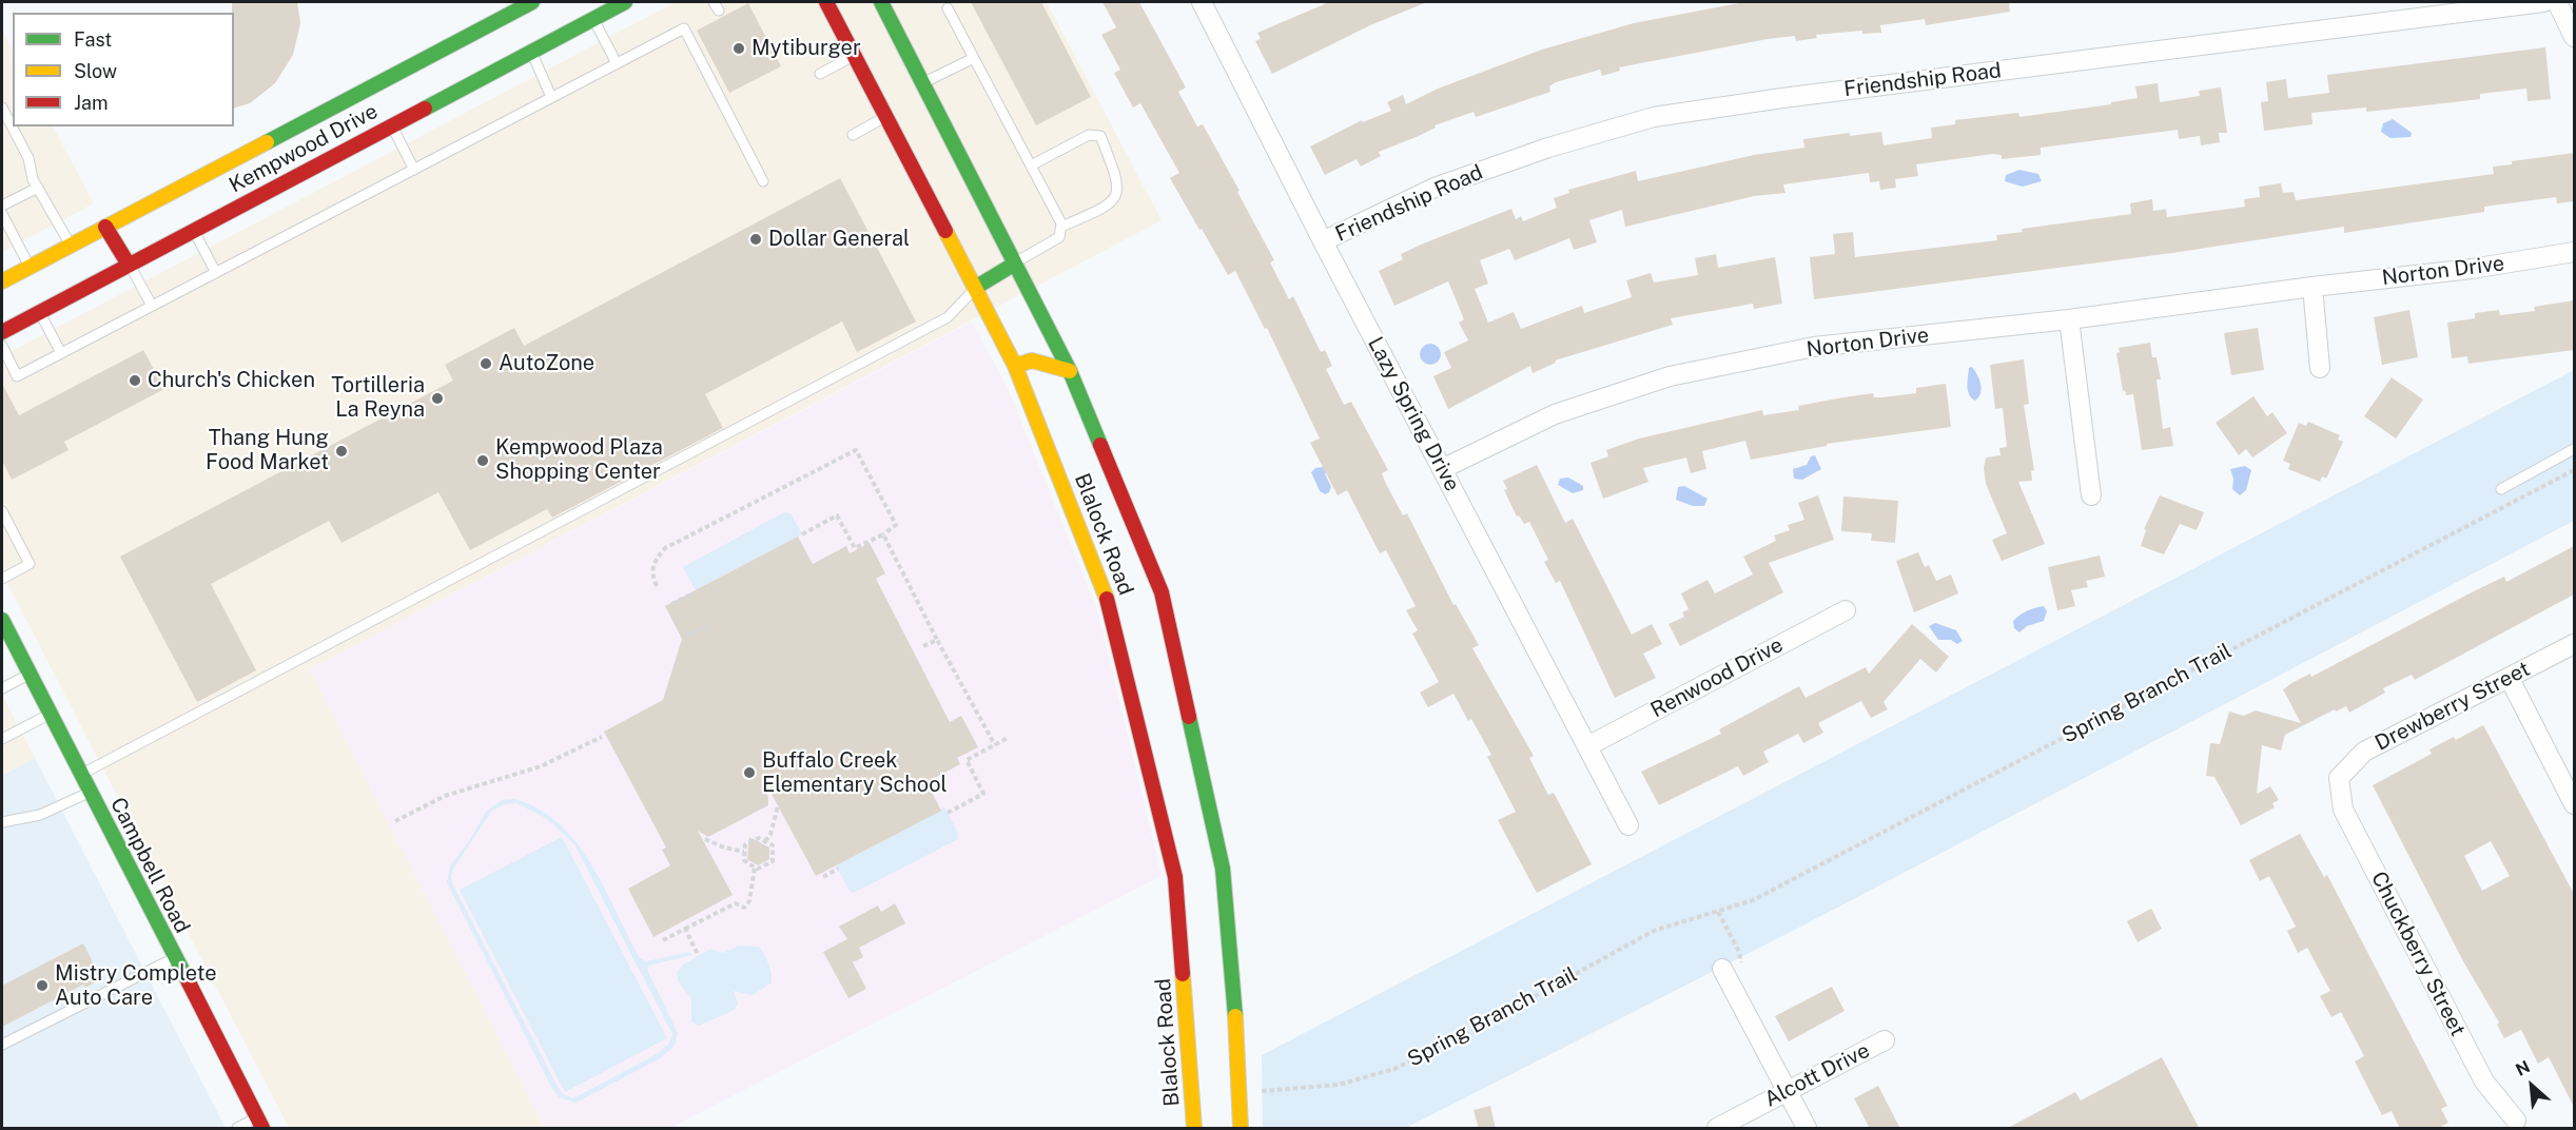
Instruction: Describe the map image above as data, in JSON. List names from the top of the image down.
{
  "streets": {
    "main road": ["Kempwood Drive", "Blalock Road", "Campbell Road"],
    "street": [
      "Friendship Road",
      "Norton Drive",
      "Lazy Spring Drive",
      "Renwood Drive",
      "Drewberry Street",
      "Chuckberry Street",
      "Alcott Drive"
    ],
    "path": ["Spring Branch Trail"]
  },
  "crossings": [
    ["Friendship Road", "Lazy Spring Drive"],
    ["Norton Drive", "Lazy Spring Drive"],
    ["Lazy Spring Drive", "Renwood Drive"],
    ["Drewberry Street", "Chuckberry Street"]
  ],
  "places": [
    "Mytiburger",
    "Dollar General",
    "AutoZone",
    "Church's Chicken",
    "Tortilleria La Reyna",
    "Thang Hung Food Market",
    "Kempwood Plaza Shopping Center",
    "Buffalo Creek Elementary School",
    "Mistry Complete Auto Care"
  ],
  "legend": ["Fast", "Slow", "Jam"],
  "north": "top left"
}
